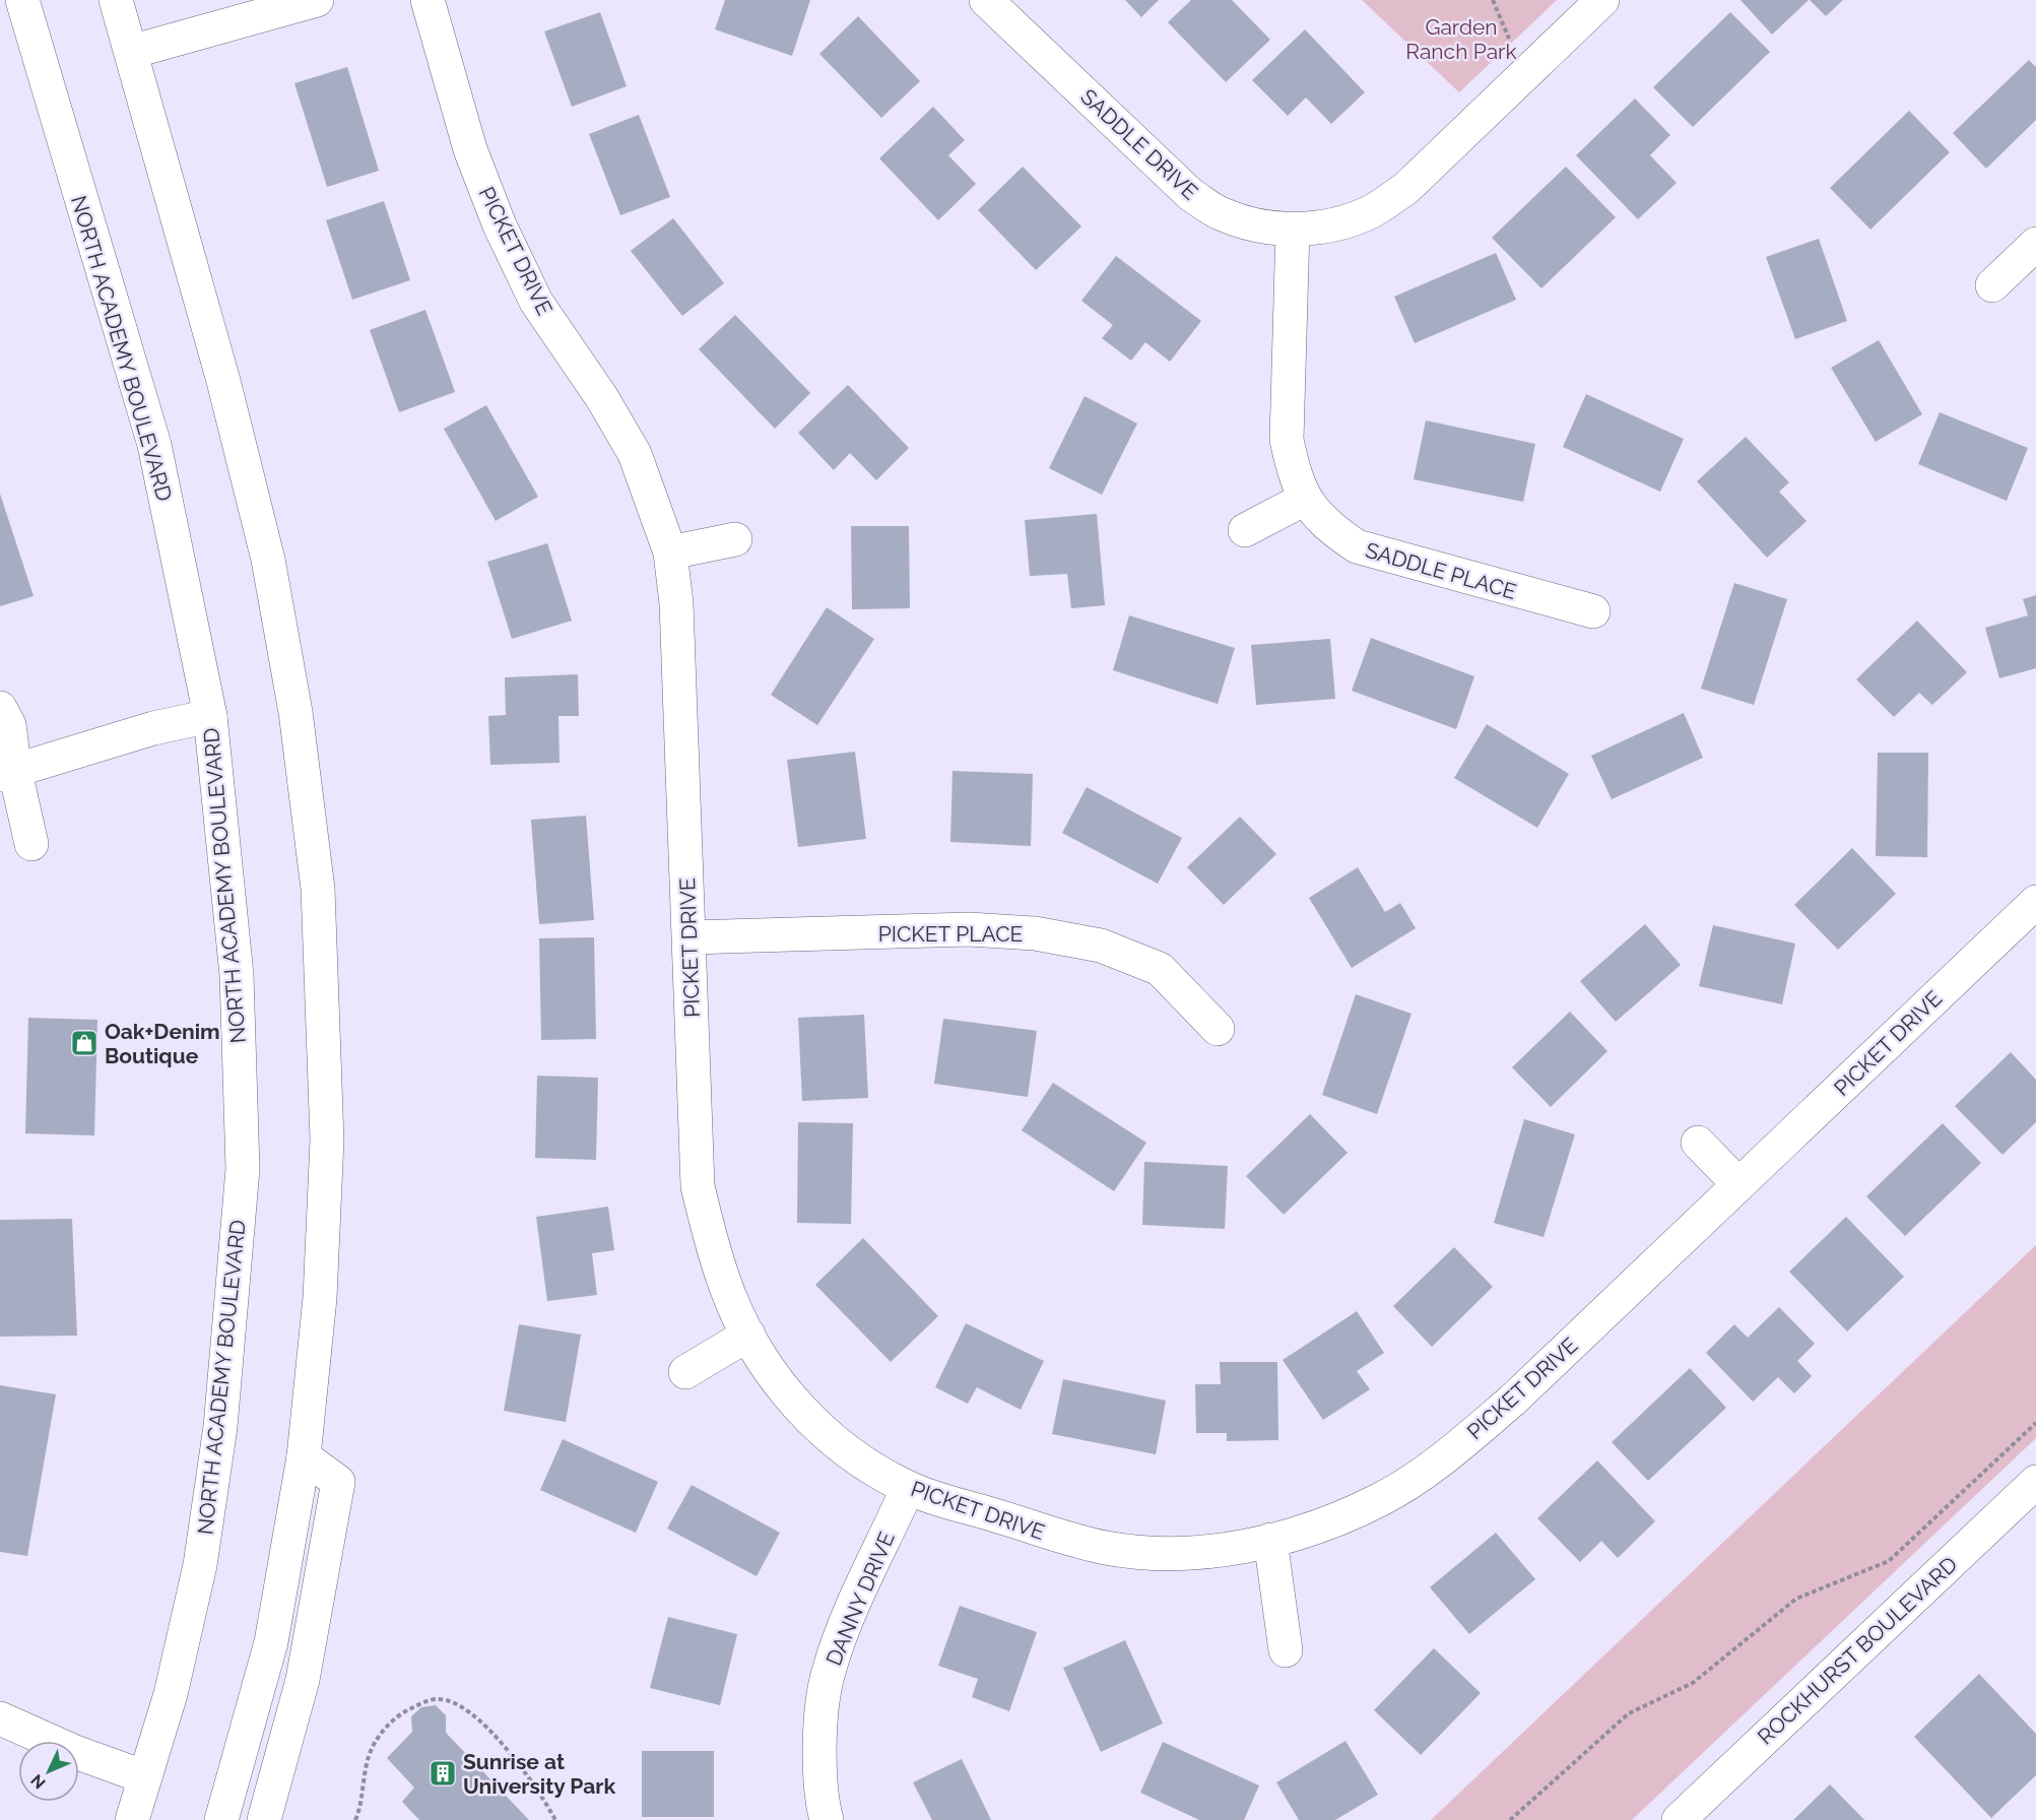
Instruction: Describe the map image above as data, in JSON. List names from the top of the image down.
{
  "streets": {
    "main road": [
      "SADDLE DRIVE",
      "PICKET DRIVE",
      "NORTH ACADEMY BOULEVARD",
      "SADDLE PLACE",
      "PICKET PLACE",
      "DANNY DRIVE",
      "ROCKHURST BOULEVARD"
    ]
  },
  "crossings": [
    ["SADDLE DRIVE", "SADDLE PLACE"],
    ["PICKET DRIVE", "PICKET PLACE"],
    ["PICKET DRIVE", "DANNY DRIVE"]
  ],
  "parks": ["Garden Ranch Park"],
  "places": {
    "shop": ["Oak+Denim Boutique"],
    "building": ["Sunrise at University Park"]
  },
  "north": "bottom left"
}
